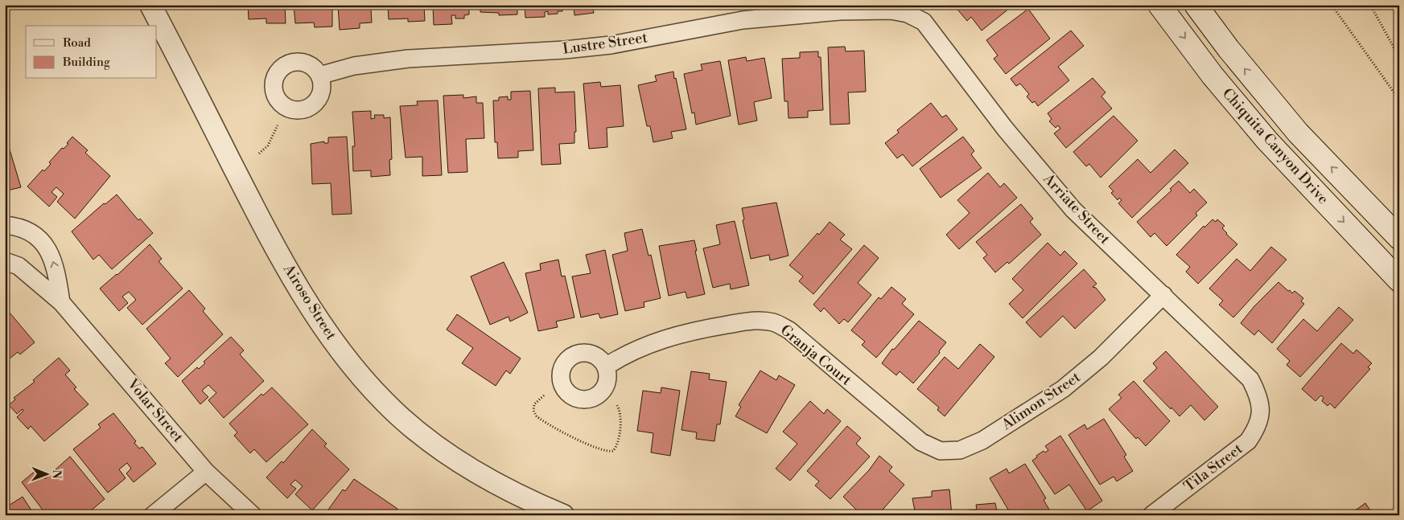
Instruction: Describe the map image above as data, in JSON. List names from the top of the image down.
{
  "streets": {
    "main road": ["Chiquita Canyon Drive"],
    "street": [
      "Lustre Street",
      "Arriate Street",
      "Airoso Street",
      "Granja Court",
      "Alimon Street",
      "Volar Street",
      "Tila Street"
    ]
  },
  "crossings": [
    ["Lustre Street", "Arriate Street"],
    ["Arriate Street", "Alimon Street"],
    ["Arriate Street", "Tila Street"],
    ["Granja Court", "Alimon Street"]
  ],
  "legend": ["Road", "Building"],
  "north": "right"
}
